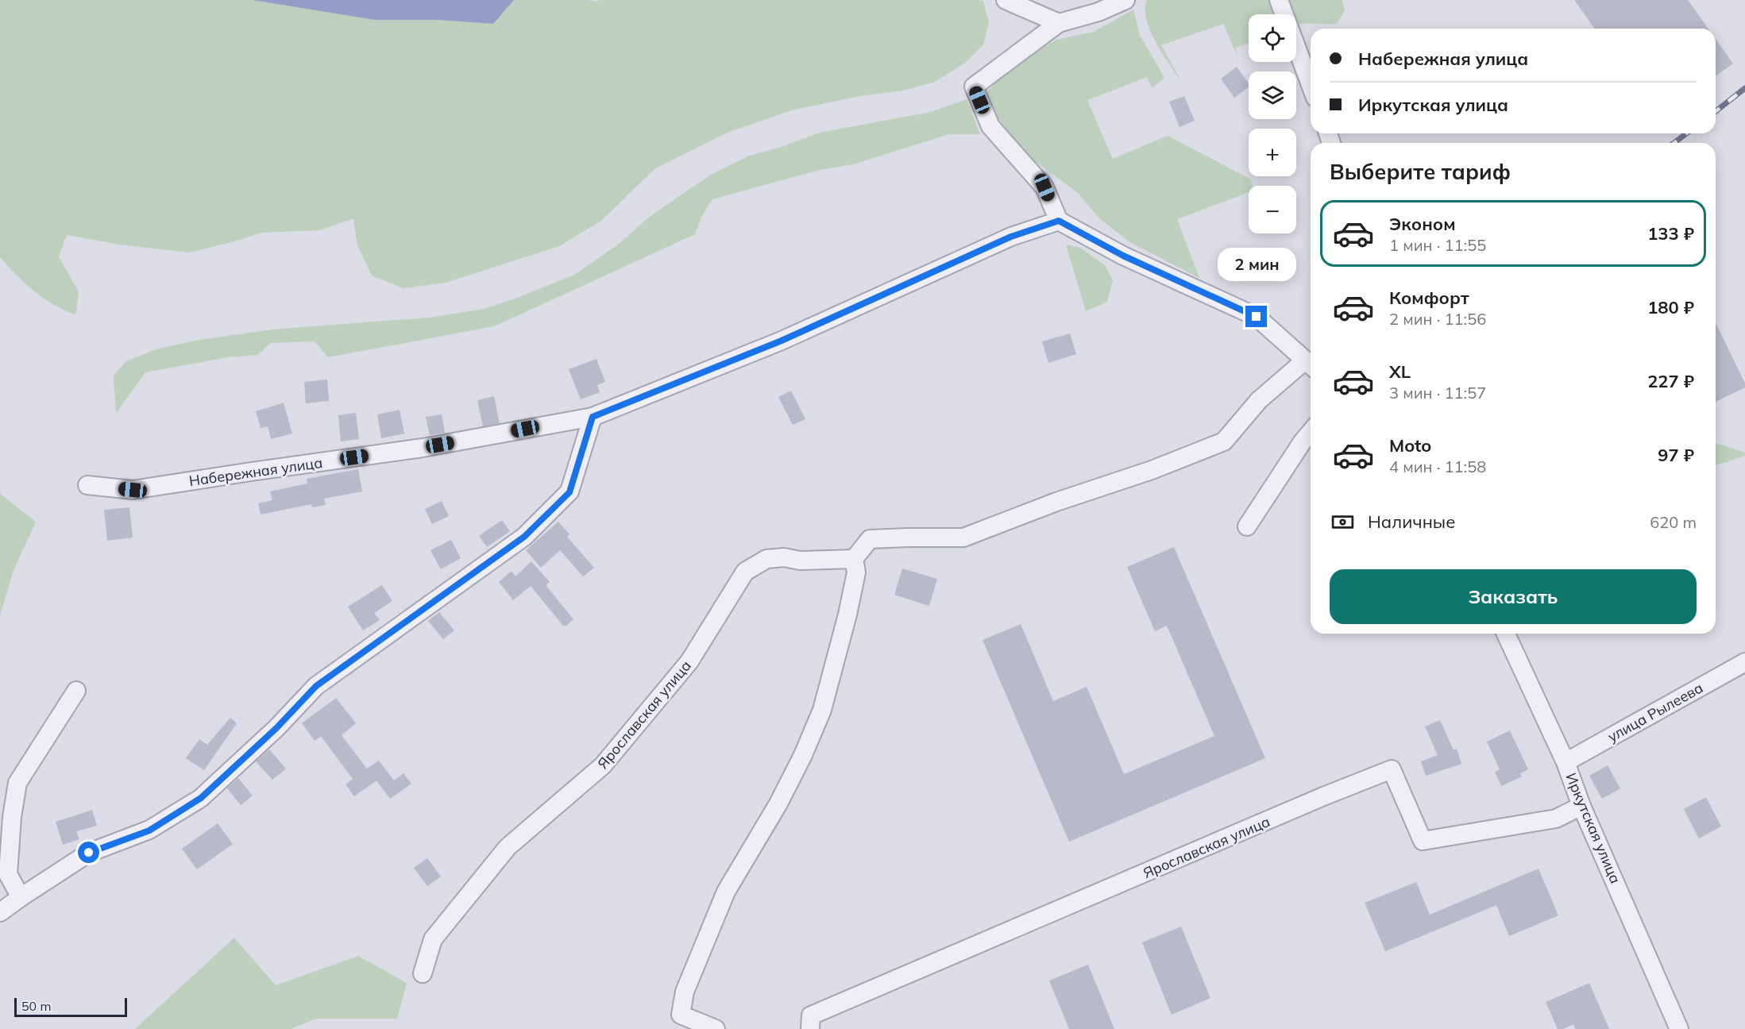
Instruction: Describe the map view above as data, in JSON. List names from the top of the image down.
{
  "streets": {
    "street": [
      "Набережная улица",
      "улица Рылеева",
      "Ярославская улица",
      "Иркутская улица"
    ]
  },
  "crossings": [
    ["улица Рылеева", "Иркутская улица"],
    ["Ярославская улица", "Иркутская улица"]
  ],
  "scale_bar": "50 m",
  "page": {
    "map_buttons": ["+", "−"],
    "banner": ["Набережная улица", "Иркутская улица"],
    "heading": "Выберите тариф",
    "list": [
      {
        "name": "Эконом",
        "note": "1 мин · 11:55",
        "value": "133 ₽"
      },
      {
        "name": "Комфорт",
        "note": "2 мин · 11:56",
        "value": "180 ₽"
      },
      {
        "name": "XL",
        "note": "3 мин · 11:57",
        "value": "227 ₽"
      },
      {
        "name": "Moto",
        "note": "4 мин · 11:58",
        "value": "97 ₽"
      }
    ],
    "bubble": "2 мин",
    "pay": ["Наличные", "620 m"],
    "buttons": "Заказать",
    "scale": "50 m"
  }
}
